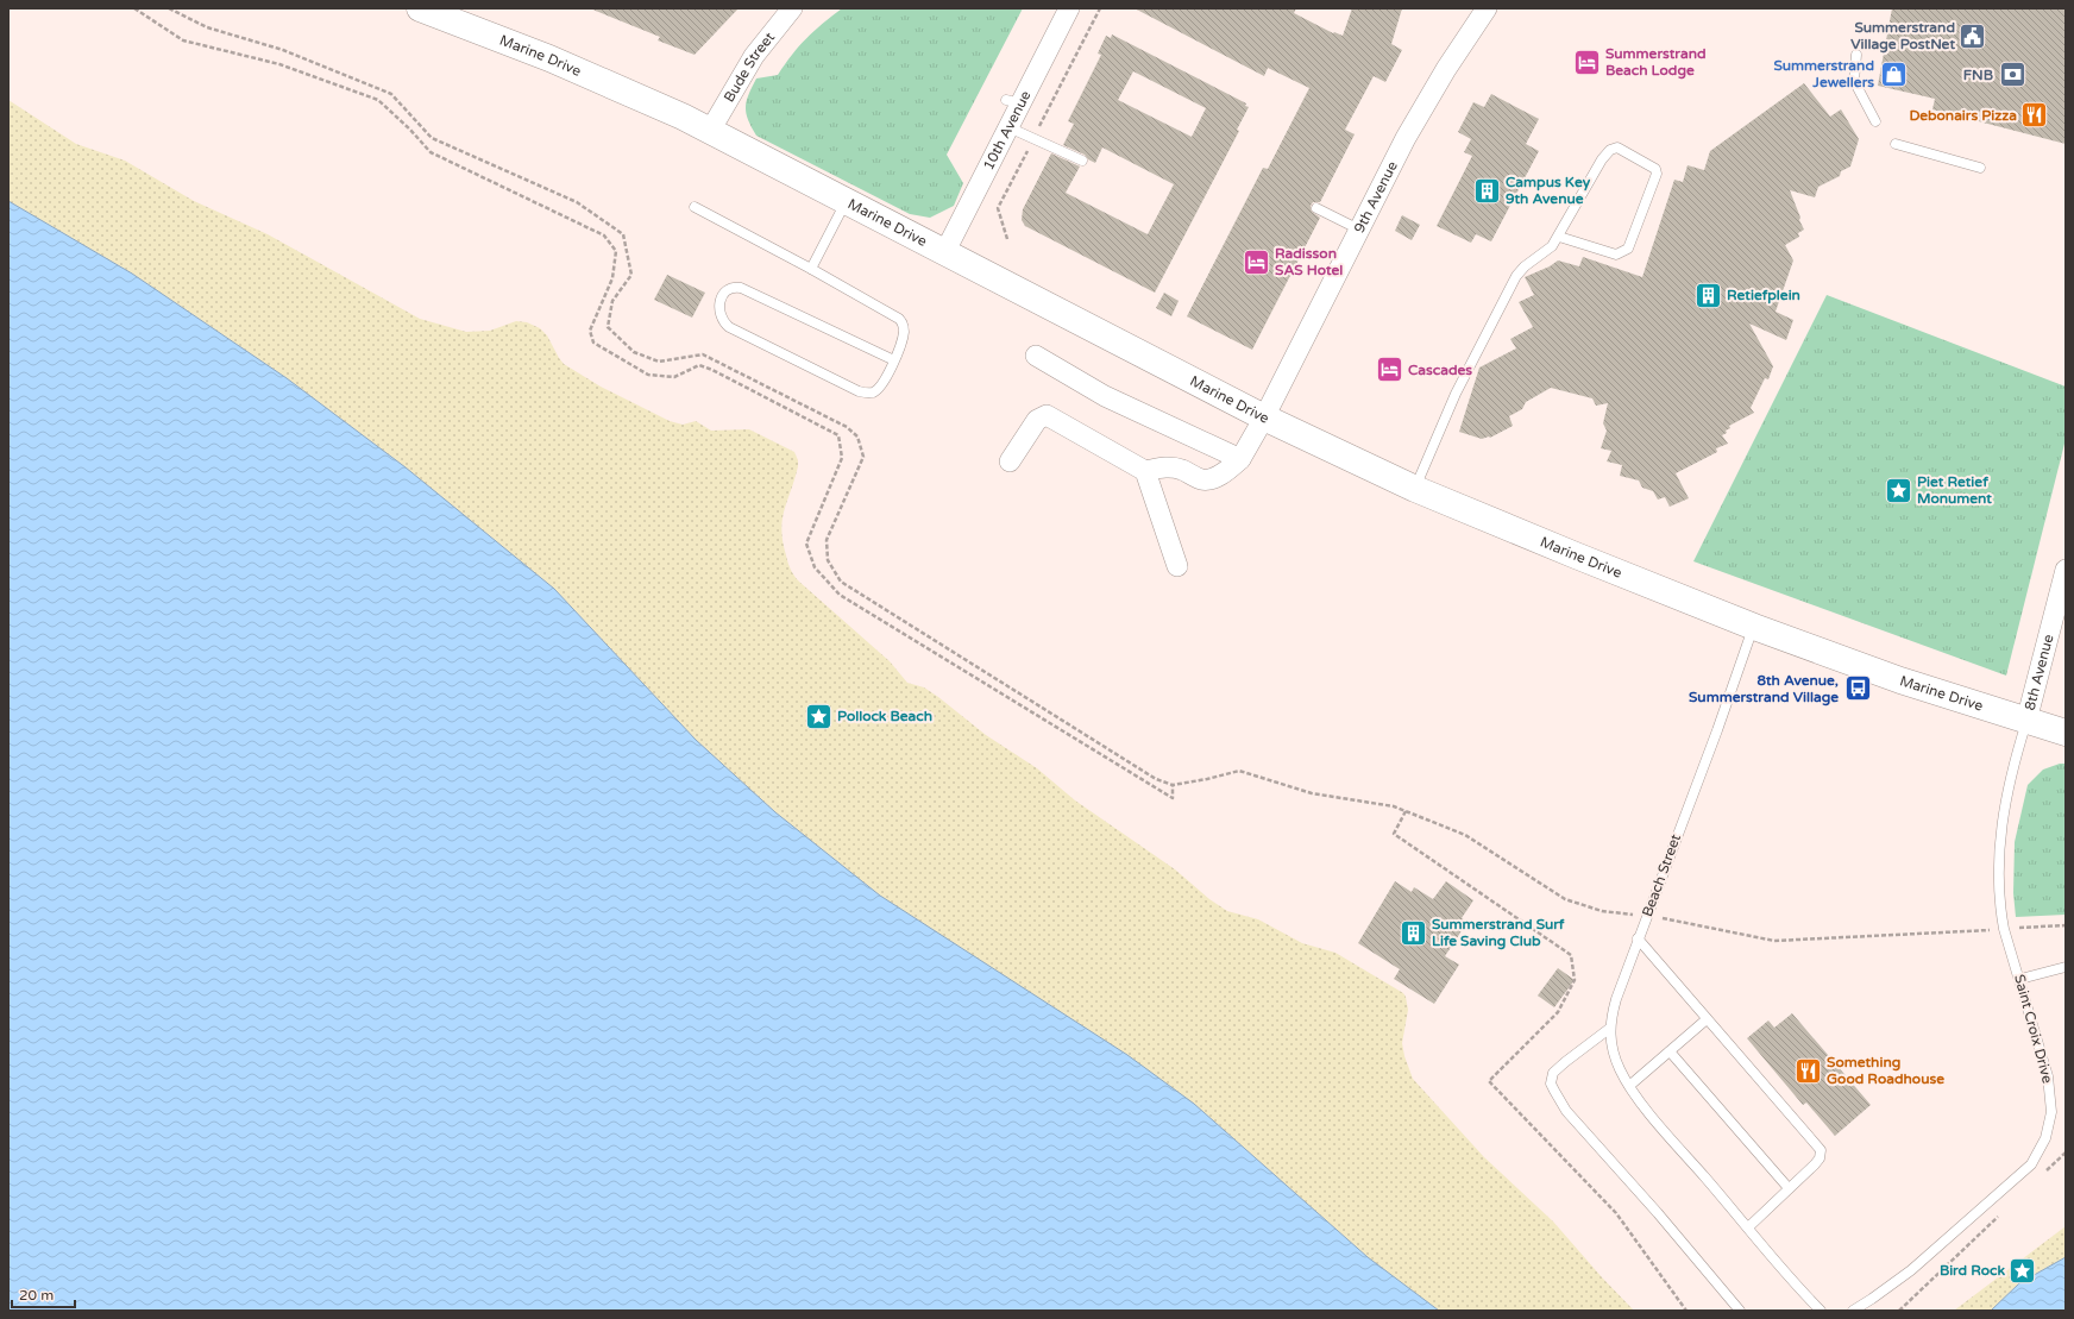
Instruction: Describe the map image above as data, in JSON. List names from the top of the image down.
{
  "streets": {
    "main road": ["Marine Drive"],
    "street": [
      "Bude Street",
      "10th Avenue",
      "9th Avenue",
      "8th Avenue"
    ],
    "lane": ["Beach Street", "Saint Croix Drive"]
  },
  "crossings": [
    ["Marine Drive", "Bude Street"],
    ["Marine Drive", "10th Avenue"],
    ["Marine Drive", "9th Avenue"],
    ["Marine Drive", "8th Avenue"],
    ["Marine Drive", "Beach Street"],
    ["Marine Drive", "Saint Croix Drive"],
    ["8th Avenue", "Saint Croix Drive"]
  ],
  "places": {
    "public building": ["Summerstrand Village PostNet"],
    "hotel": ["Summerstrand Beach Lodge", "Radisson SAS Hotel", "Cascades"],
    "shop": ["Summerstrand Jewellers"],
    "bank": ["FNB"],
    "restaurant": ["Debonairs Pizza", "Something Good Roadhouse"],
    "building": ["Campus Key 9th Avenue", "Retiefplein", "Summerstrand Surf Life Saving Club"],
    "place": ["Piet Retief Monument", "Pollock Beach", "Bird Rock"],
    "bus stop": ["8th Avenue, Summerstrand Village"]
  },
  "scale_bar": "20 m"
}
